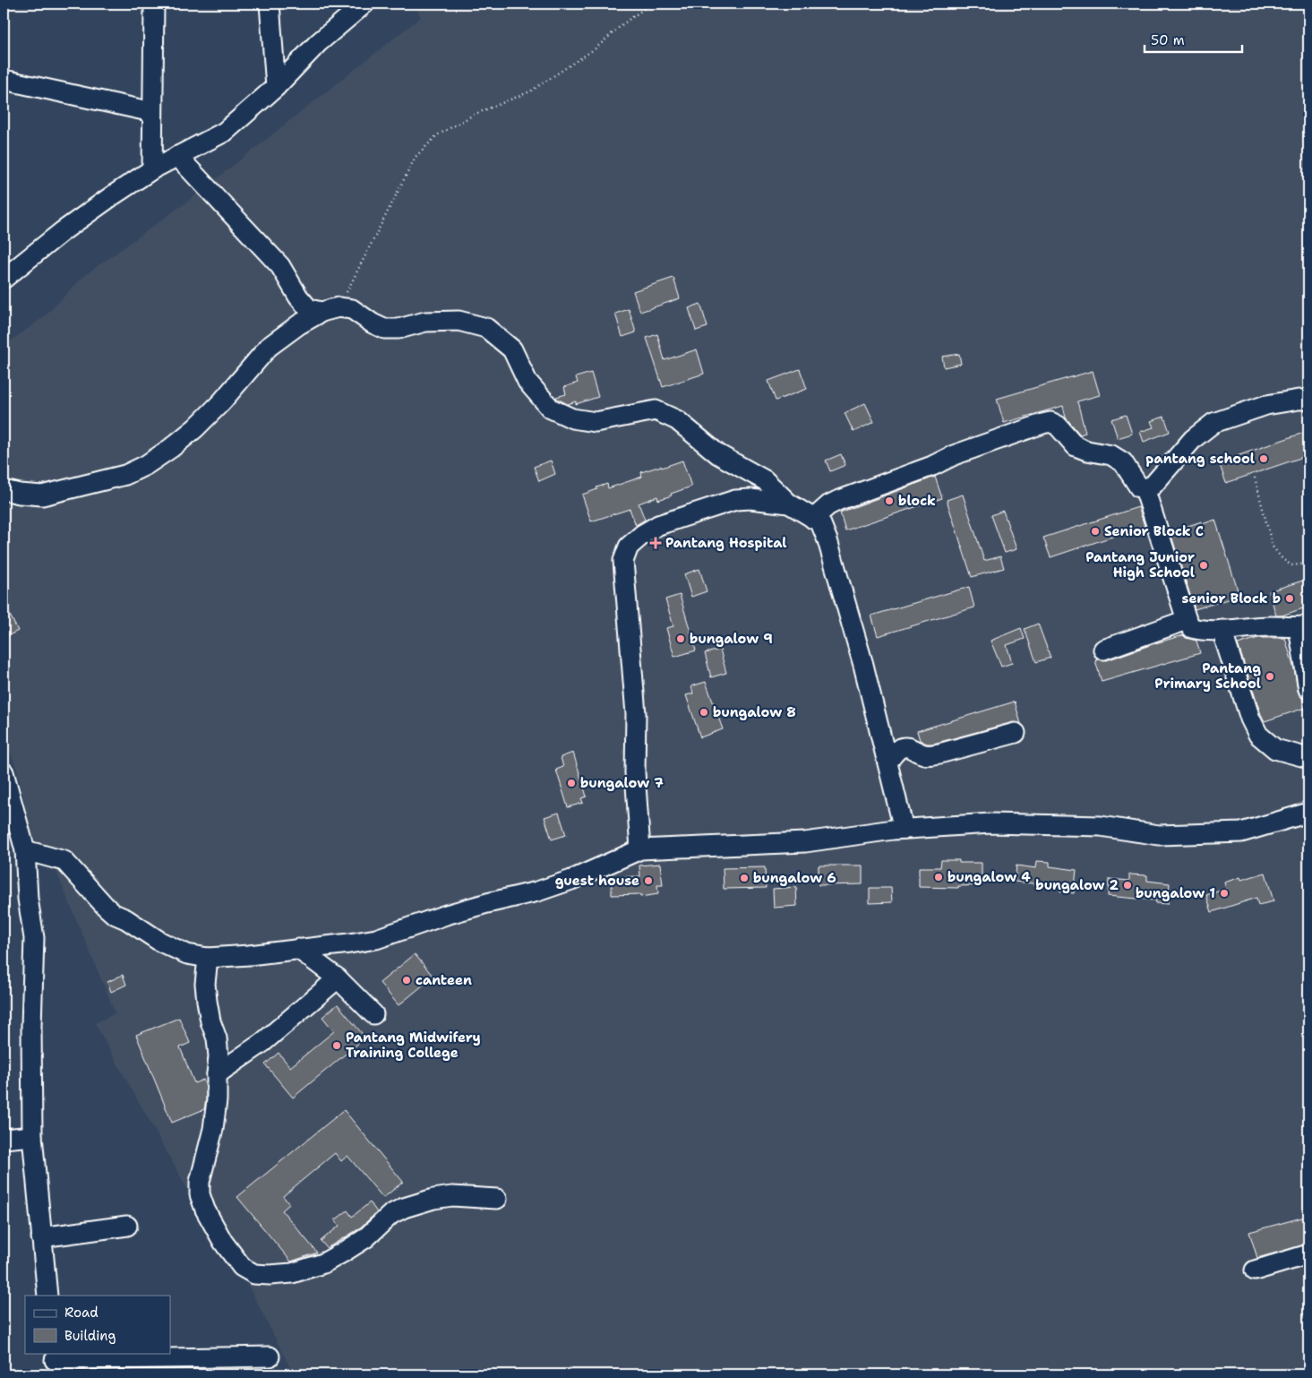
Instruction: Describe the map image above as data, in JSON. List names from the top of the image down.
{
  "places": {
    "other": [
      "pantang school",
      "block",
      "Senior Block C",
      "Pantang Junior High School",
      "senior Block b",
      "bungalow 9",
      "Pantang Primary School",
      "bungalow 8",
      "bungalow 7",
      "bungalow 4",
      "bungalow 6",
      "guest house",
      "bungalow 2",
      "bungalow 1",
      "canteen",
      "Pantang Midwifery Training College"
    ],
    "health": ["Pantang Hospital"]
  },
  "legend": ["Road", "Building"],
  "scale_bar": "50 m"
}
